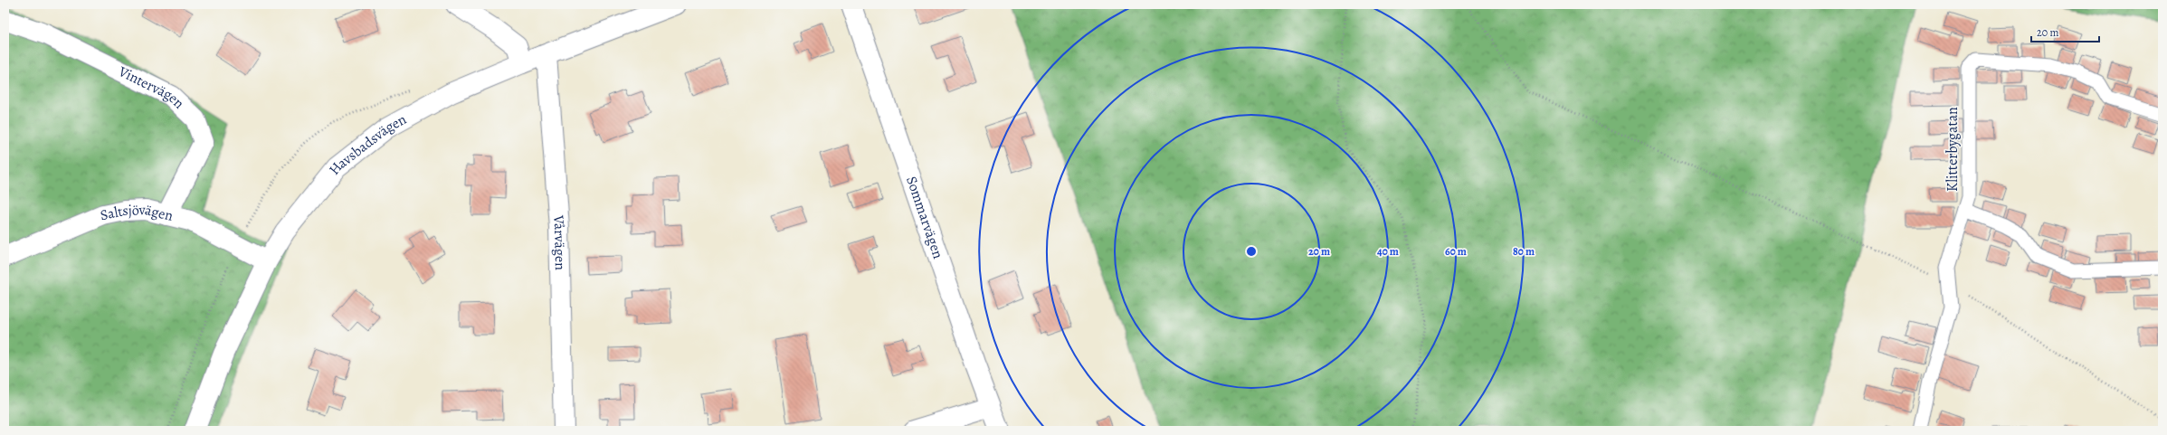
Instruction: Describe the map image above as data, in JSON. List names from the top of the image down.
{
  "streets": {
    "street": [
      "Vintervägen",
      "Havsbadsvägen",
      "Sommarvägen",
      "Saltsjövägen",
      "Vårvägen"
    ],
    "lane": ["Klitterbygatan"]
  },
  "crossings": [
    ["Vintervägen", "Saltsjövägen"],
    ["Havsbadsvägen", "Saltsjövägen"],
    ["Havsbadsvägen", "Vårvägen"]
  ],
  "scale_bar": "20 m",
  "rings": [
    "20 m",
    "40 m",
    "60 m",
    "80 m"
  ]
}
